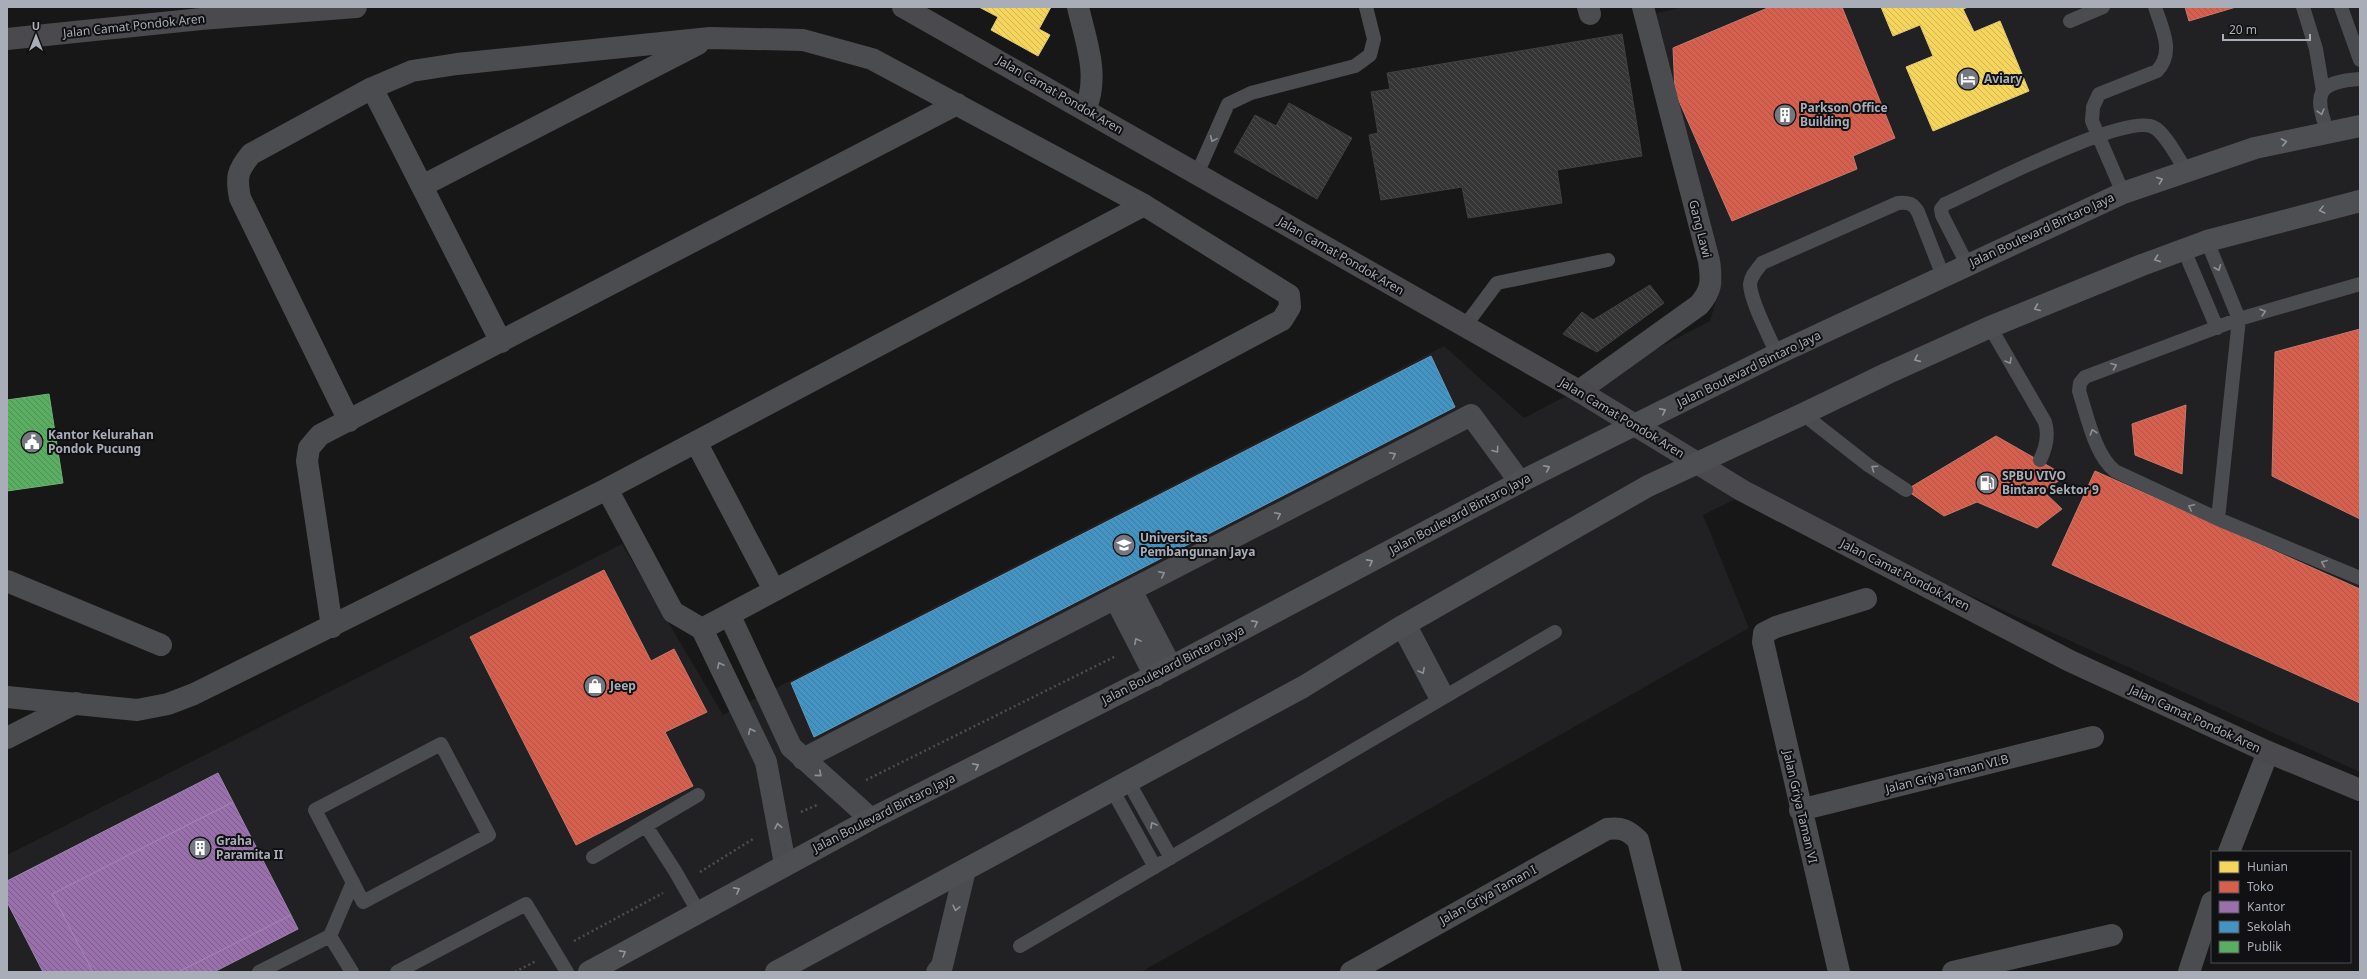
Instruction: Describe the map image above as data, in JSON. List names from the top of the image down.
{
  "streets": {
    "main road": ["Jalan Camat Pondok Aren", "Jalan Boulevard Bintaro Jaya"],
    "street": [
      "Gang Lawi",
      "Jalan Griya Taman VI.B",
      "Jalan Griya Taman VI",
      "Jalan Griya Taman I"
    ]
  },
  "crossings": [
    ["Jalan Camat Pondok Aren", "Gang Lawi"],
    ["Jalan Griya Taman VI.B", "Jalan Griya Taman VI"]
  ],
  "places": {
    "hotel": ["Aviary"],
    "building": ["Parkson Office Building", "Graha Paramita II"],
    "public building": ["Kantor Kelurahan Pondok Pucung"],
    "fuel station": ["SPBU VIVO Bintaro Sektor 9"],
    "school or university": ["Universitas Pembangunan Jaya"],
    "shop": ["Jeep"]
  },
  "legend": [
    "Hunian",
    "Toko",
    "Kantor",
    "Sekolah",
    "Publik"
  ],
  "scale_bar": "20 m",
  "north": "top"
}
